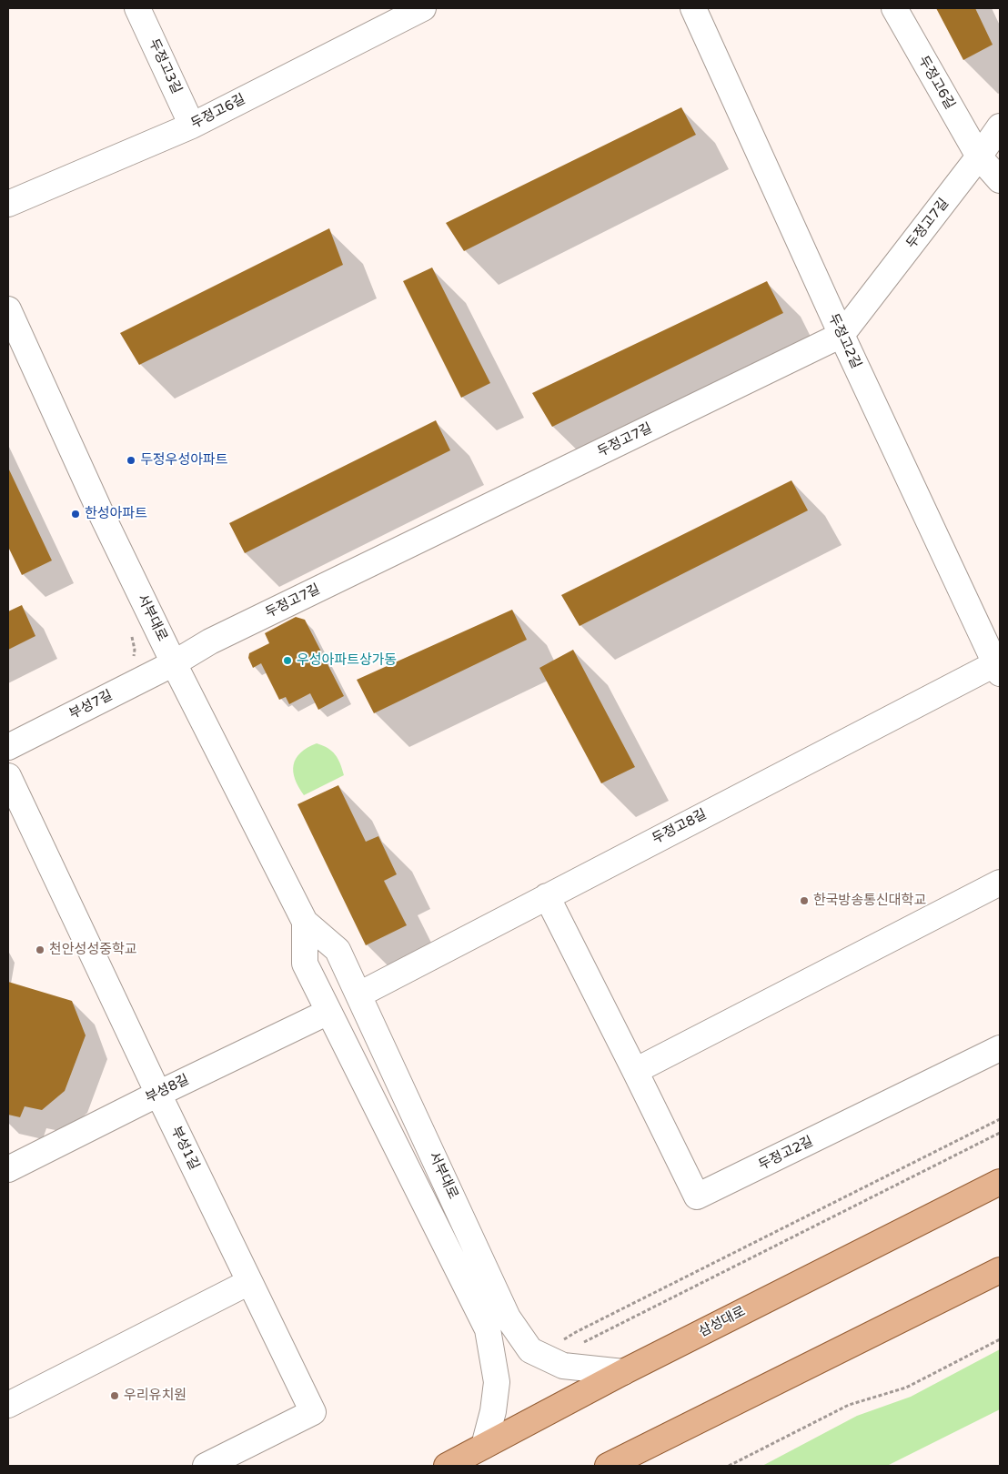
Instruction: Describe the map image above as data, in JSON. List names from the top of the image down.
{
  "streets": {
    "main road": ["삼성대로"],
    "street": [
      "두정고3길",
      "두정고6길",
      "두정고7길",
      "두정고2길",
      "서부대로",
      "부성7길",
      "두정고8길",
      "부성8길",
      "부성1길"
    ]
  },
  "crossings": [
    ["두정고3길", "두정고6길"],
    ["두정고6길", "두정고7길"],
    ["두정고7길", "두정고2길"],
    ["두정고7길", "서부대로"],
    ["두정고7길", "부성7길"],
    ["두정고2길", "두정고8길"],
    ["서부대로", "부성7길"],
    ["서부대로", "두정고8길"],
    ["서부대로", "부성8길"],
    ["서부대로", "삼성대로"],
    ["부성8길", "부성1길"]
  ],
  "places": [
    "두정우성아파트",
    "한성아파트",
    "우성아파트상가동",
    "한국방송통신대학교",
    "천안성성중학교",
    "우리유치원"
  ]
}
